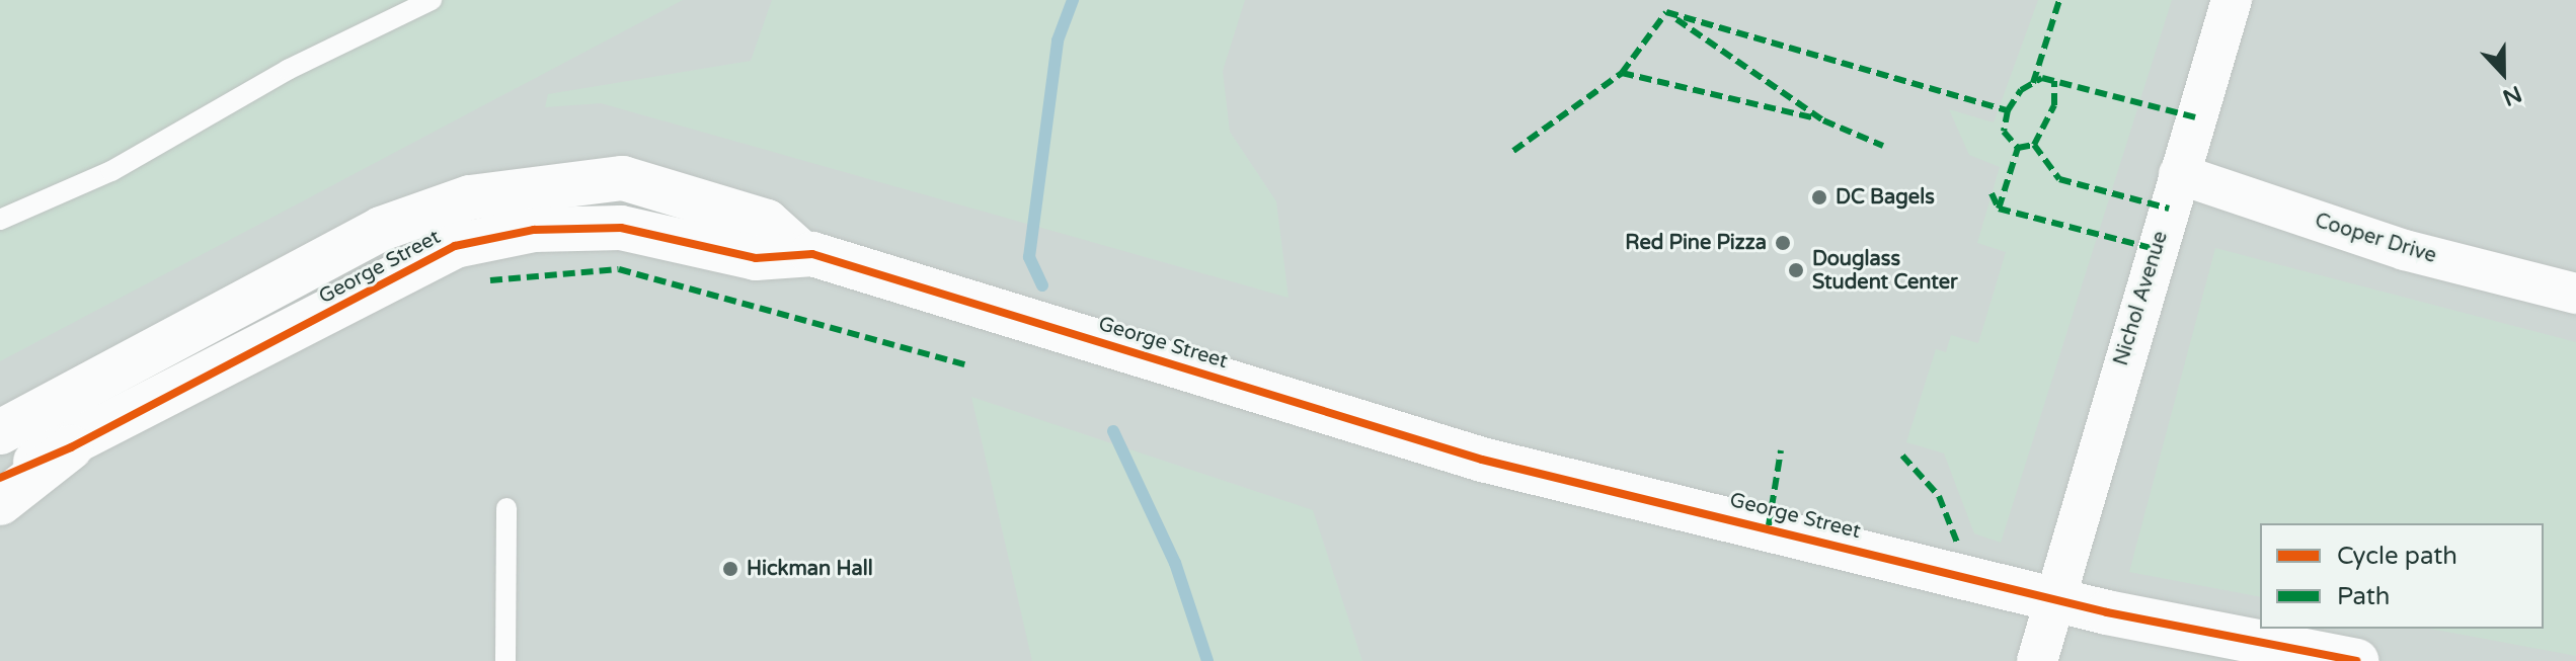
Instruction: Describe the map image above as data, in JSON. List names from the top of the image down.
{
  "streets": {
    "street": ["Cooper Drive", "George Street", "Nichol Avenue"]
  },
  "crossings": [
    ["Cooper Drive", "Nichol Avenue"],
    ["George Street", "Nichol Avenue"]
  ],
  "places": [
    "DC Bagels",
    "Red Pine Pizza",
    "Douglass Student Center",
    "Hickman Hall"
  ],
  "legend": ["Cycle path", "Path"],
  "north": "bottom"
}
